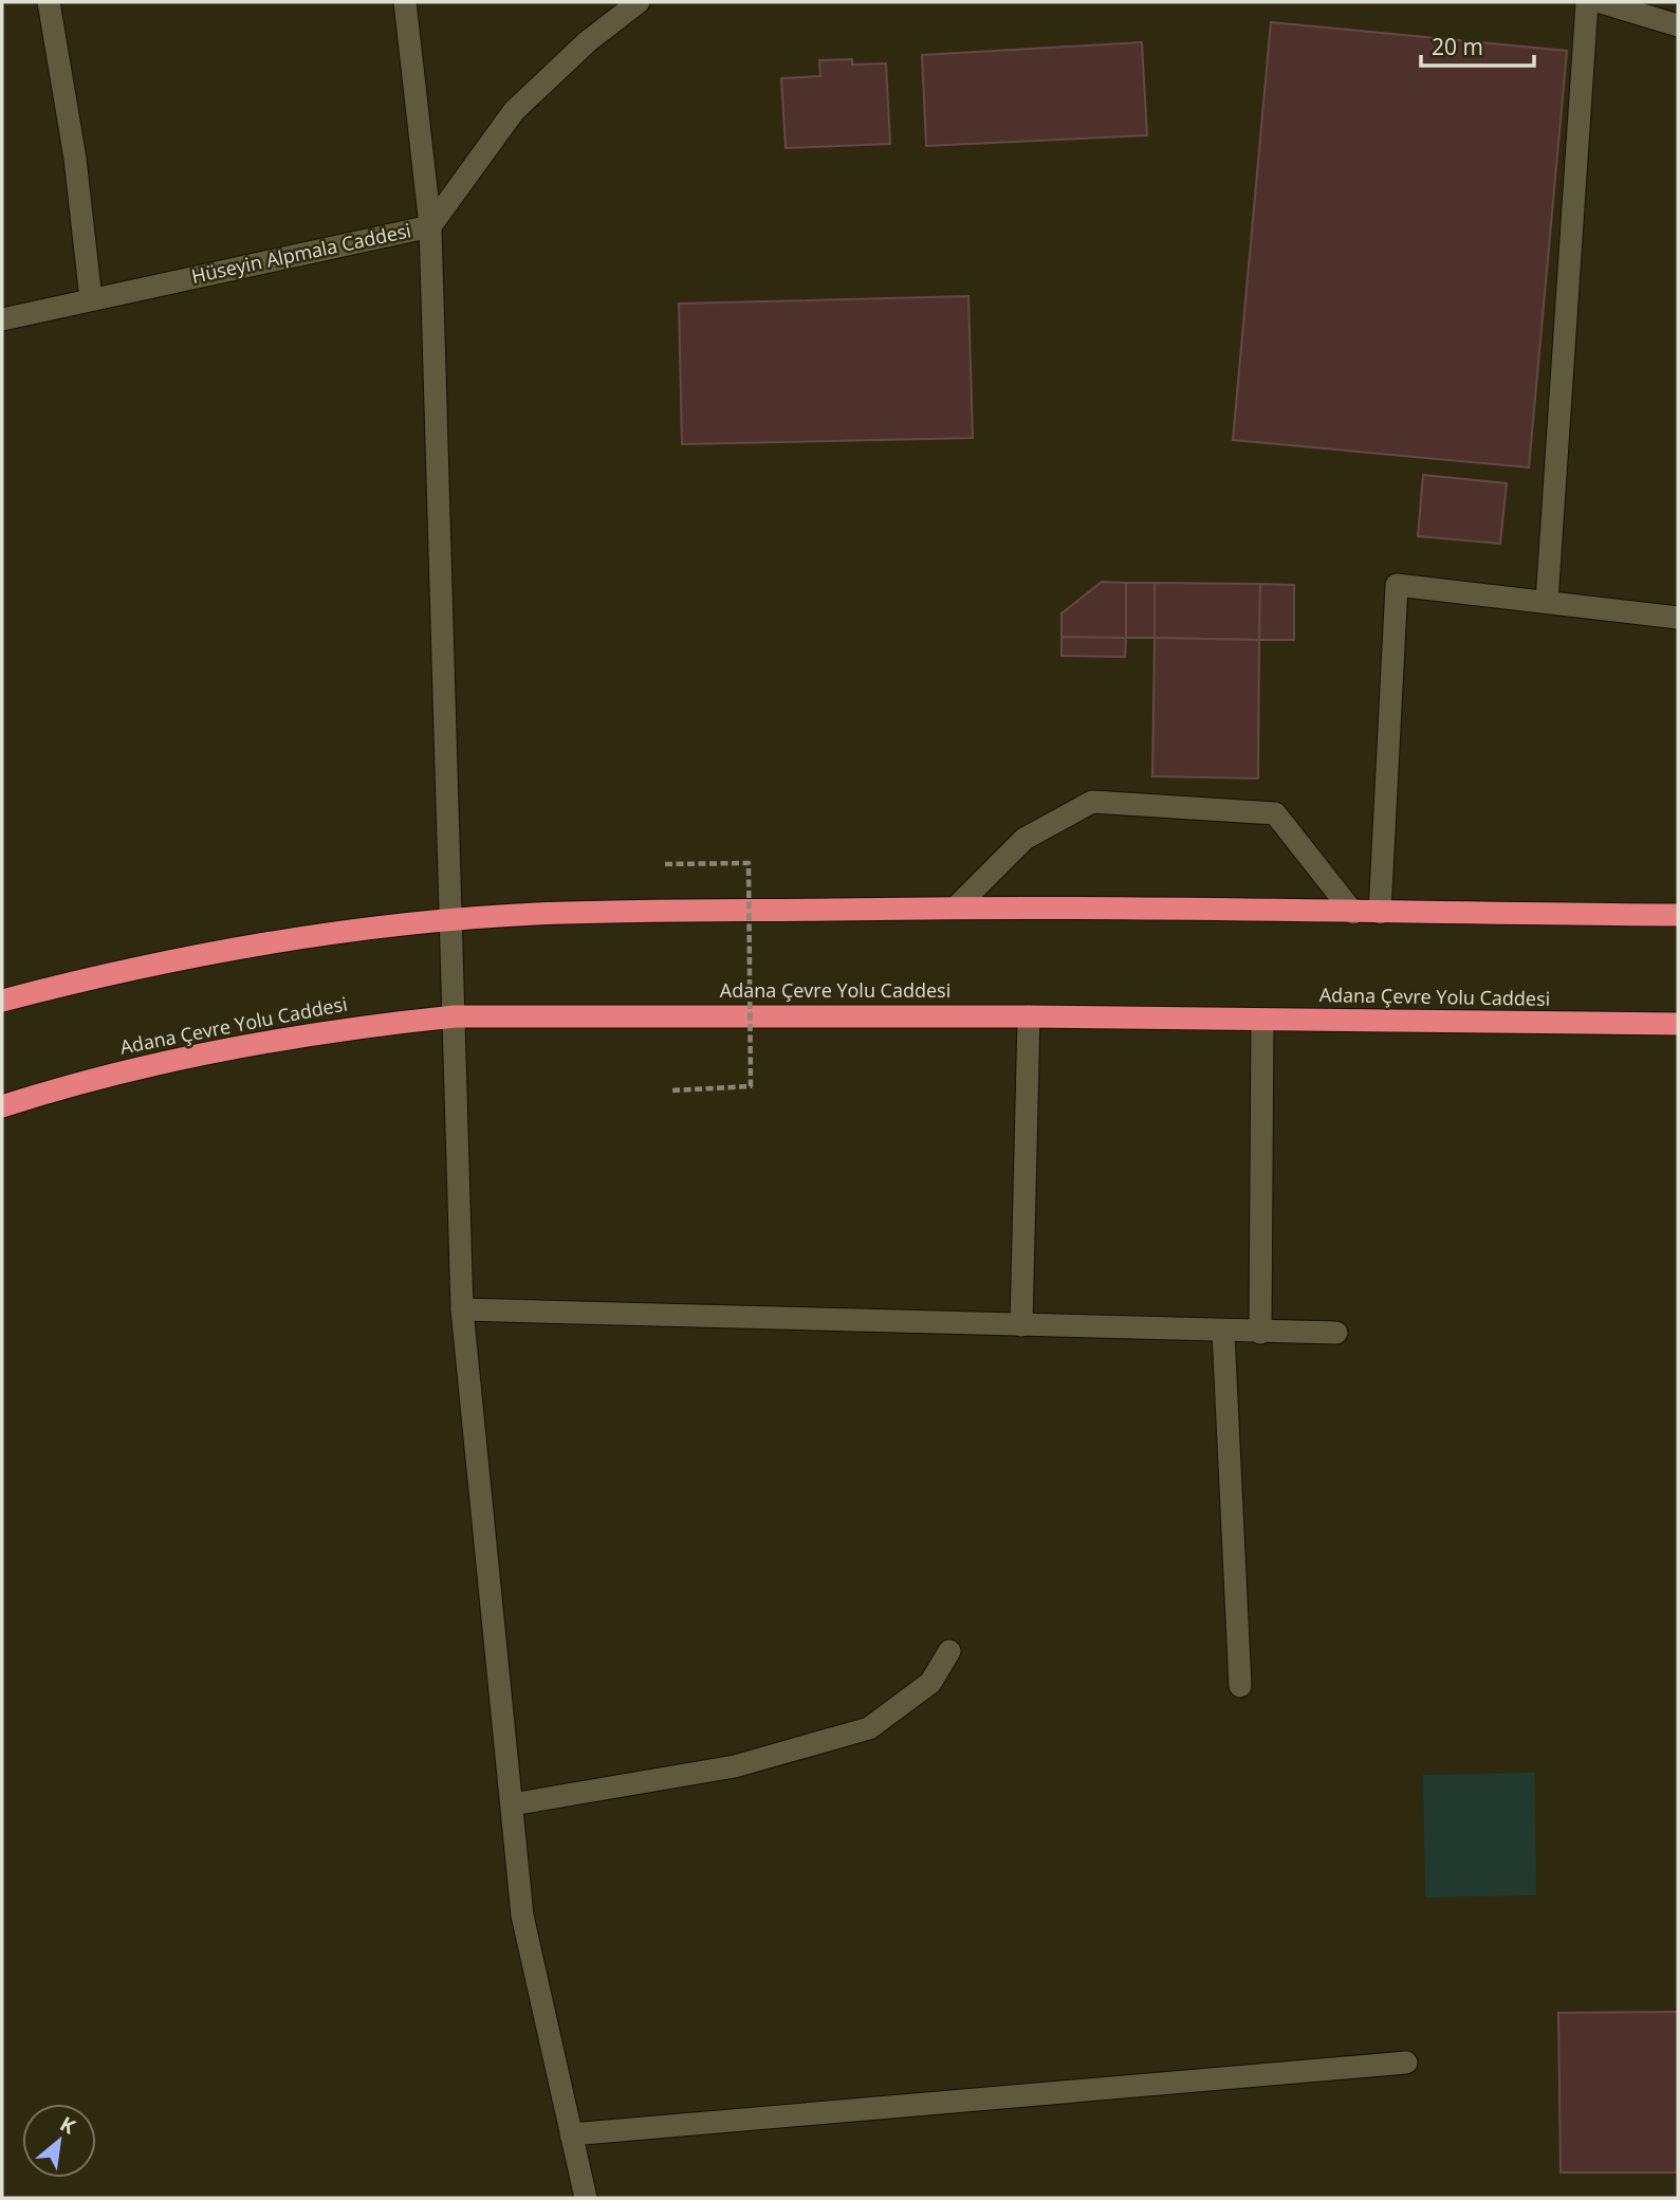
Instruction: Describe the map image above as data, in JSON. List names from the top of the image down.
{
  "streets": {
    "highway": ["Adana Çevre Yolu Caddesi"],
    "street": ["Hüseyin Alpmala Caddesi"]
  },
  "scale_bar": "20 m",
  "north": "top right"
}
